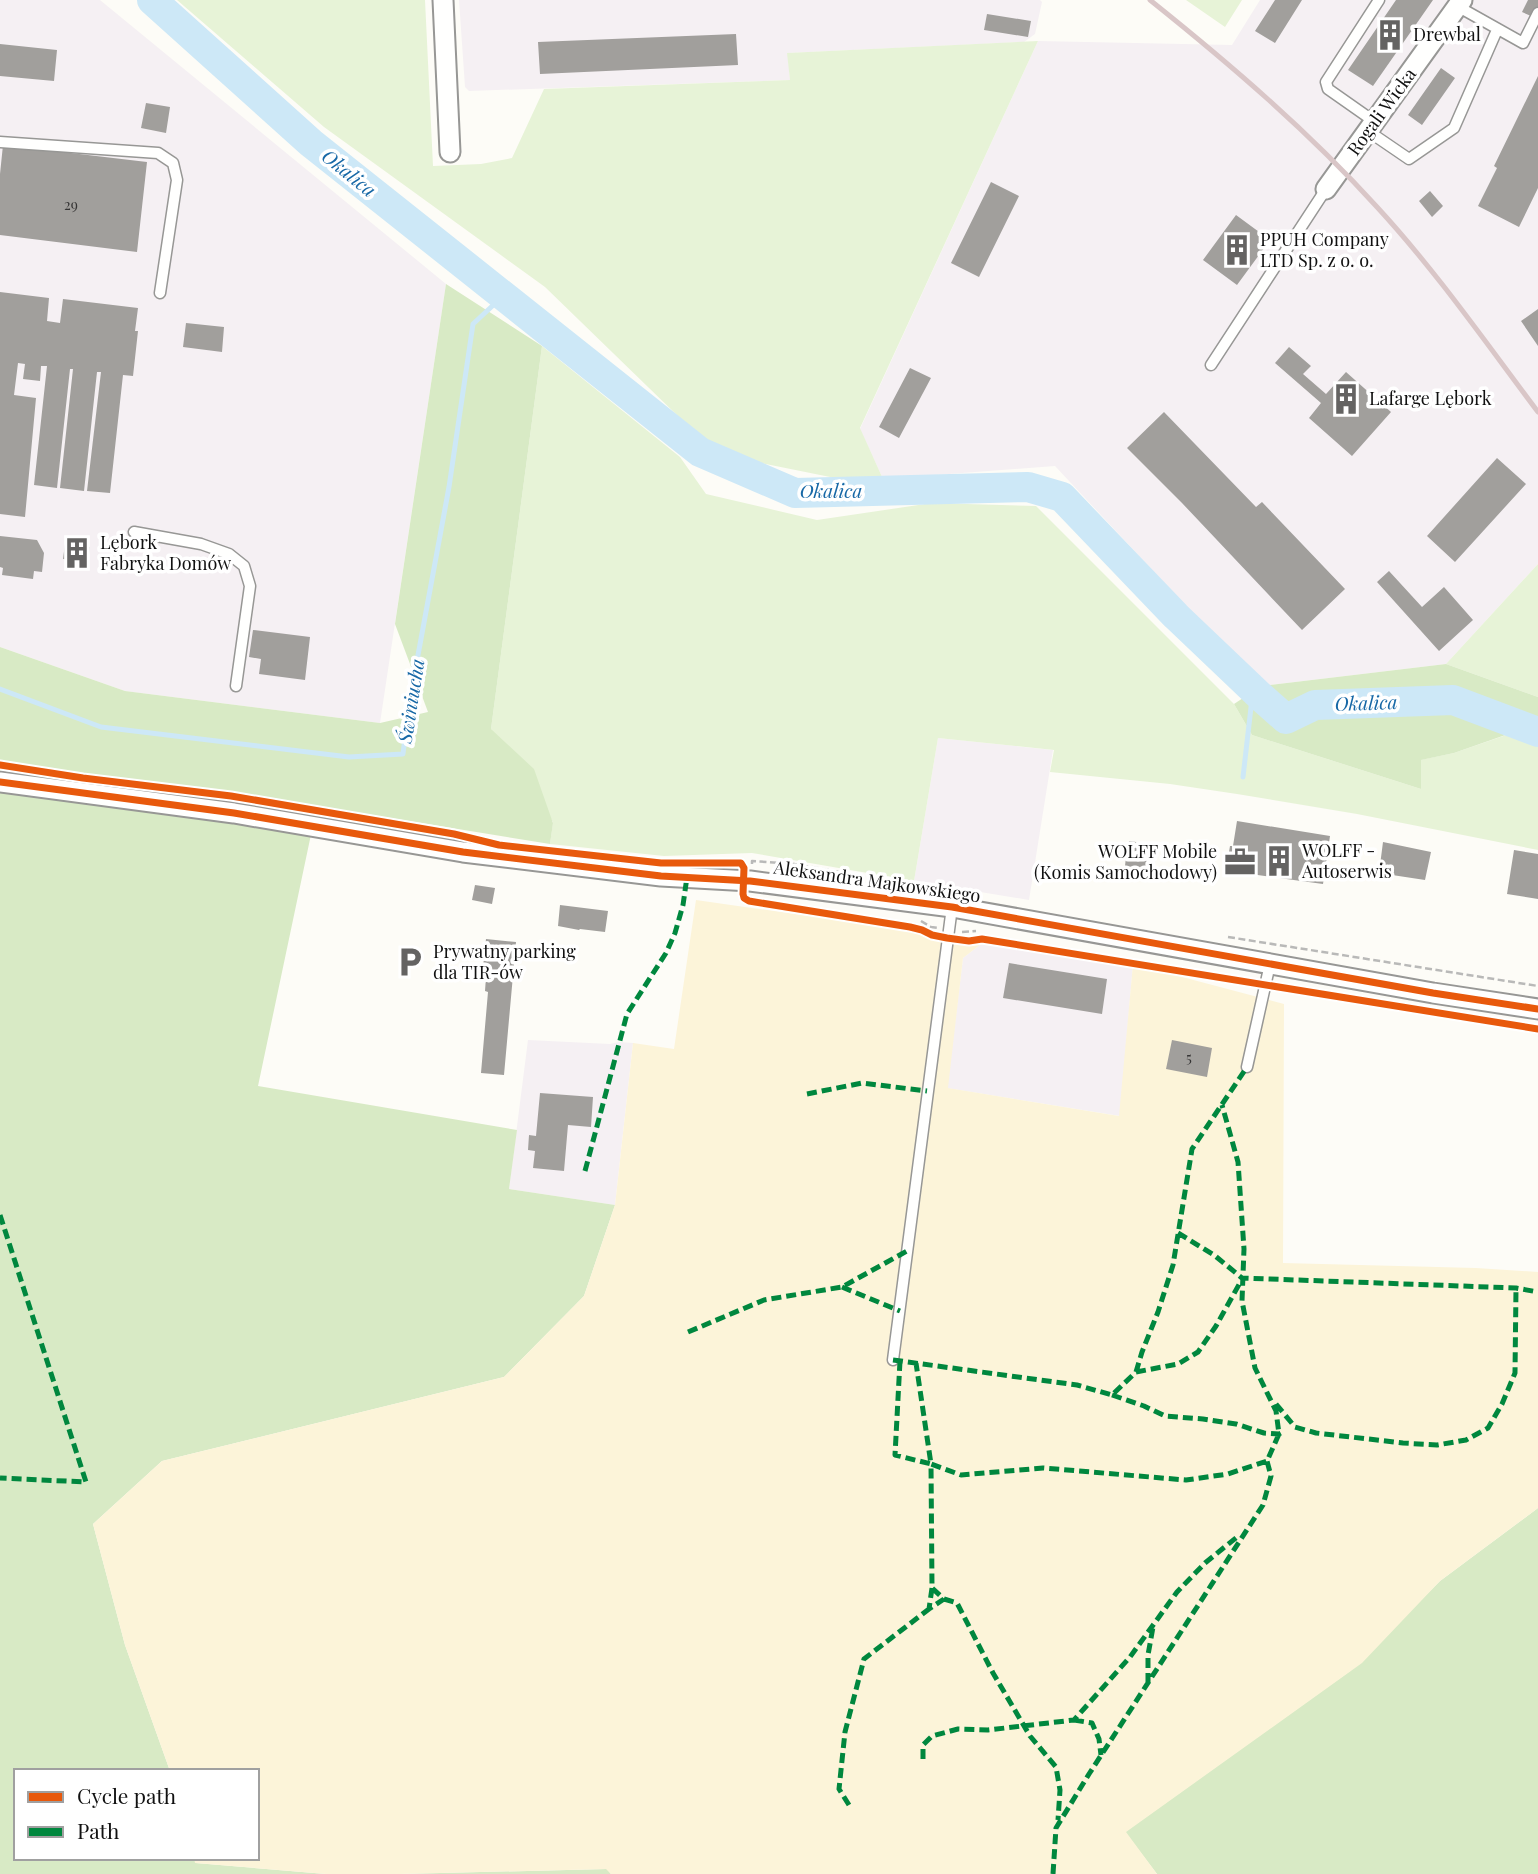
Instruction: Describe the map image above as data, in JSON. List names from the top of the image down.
{
  "streets": {
    "street": ["Rogali Wicka", "Aleksandra Majkowskiego"]
  },
  "water": ["Okalica", "Świniucha"],
  "places": {
    "building": [
      "Drewbal",
      "PPUH Company LTD Sp. z o. o.",
      "Lafarge Lębork",
      "Lębork Fabryka Domów",
      "WOLFF - Autoserwis"
    ],
    "office": ["WOLFF Mobile (Komis Samochodowy)"],
    "parking": ["Prywatny parking dla TIR-ów"]
  },
  "house_numbers": ["29", "5"],
  "legend": ["Cycle path", "Path"]
}
